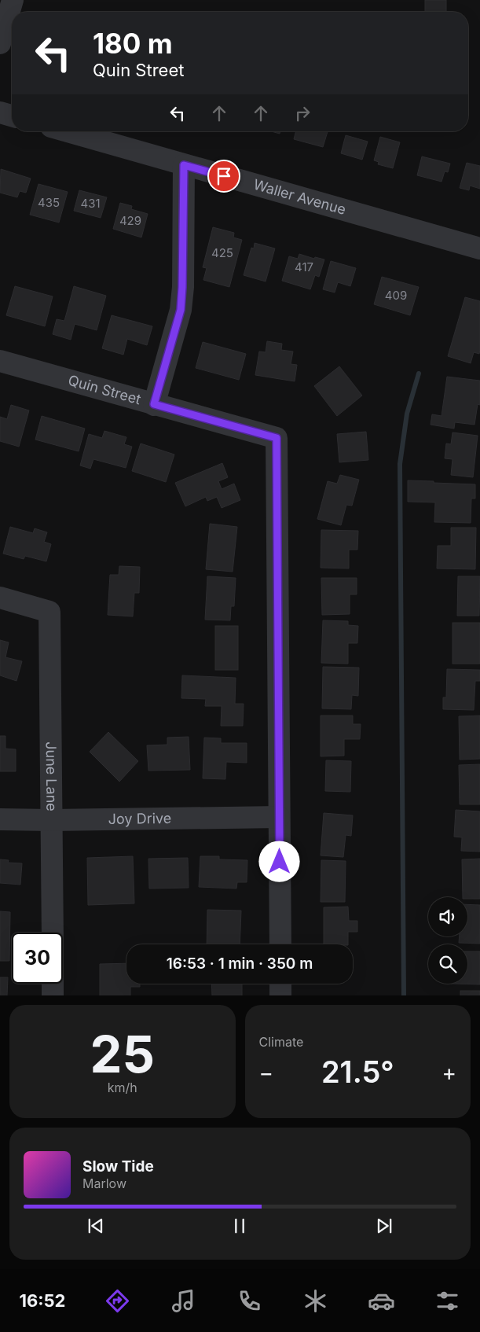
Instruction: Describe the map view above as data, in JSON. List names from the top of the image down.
{
  "streets": {
    "street": [
      "Waller Avenue",
      "Quin Street",
      "June Lane",
      "Joy Drive"
    ]
  },
  "crossings": [
    ["Quin Street", "Joy Drive"],
    ["June Lane", "Joy Drive"]
  ],
  "house_numbers": [
    "435",
    "431",
    "429",
    "425",
    "417",
    "409"
  ],
  "page": {
    "turn": ["180 m", "Quin Street"],
    "limit": "30",
    "trip": "16:53 · 1 min · 350 m",
    "tile": [
      ["25", "km/h"],
      "Climate"
    ],
    "heat": ["−", "21.5°", "+"],
    "song": ["Slow Tide", "Marlow"],
    "tabs": "16:52"
  }
}
